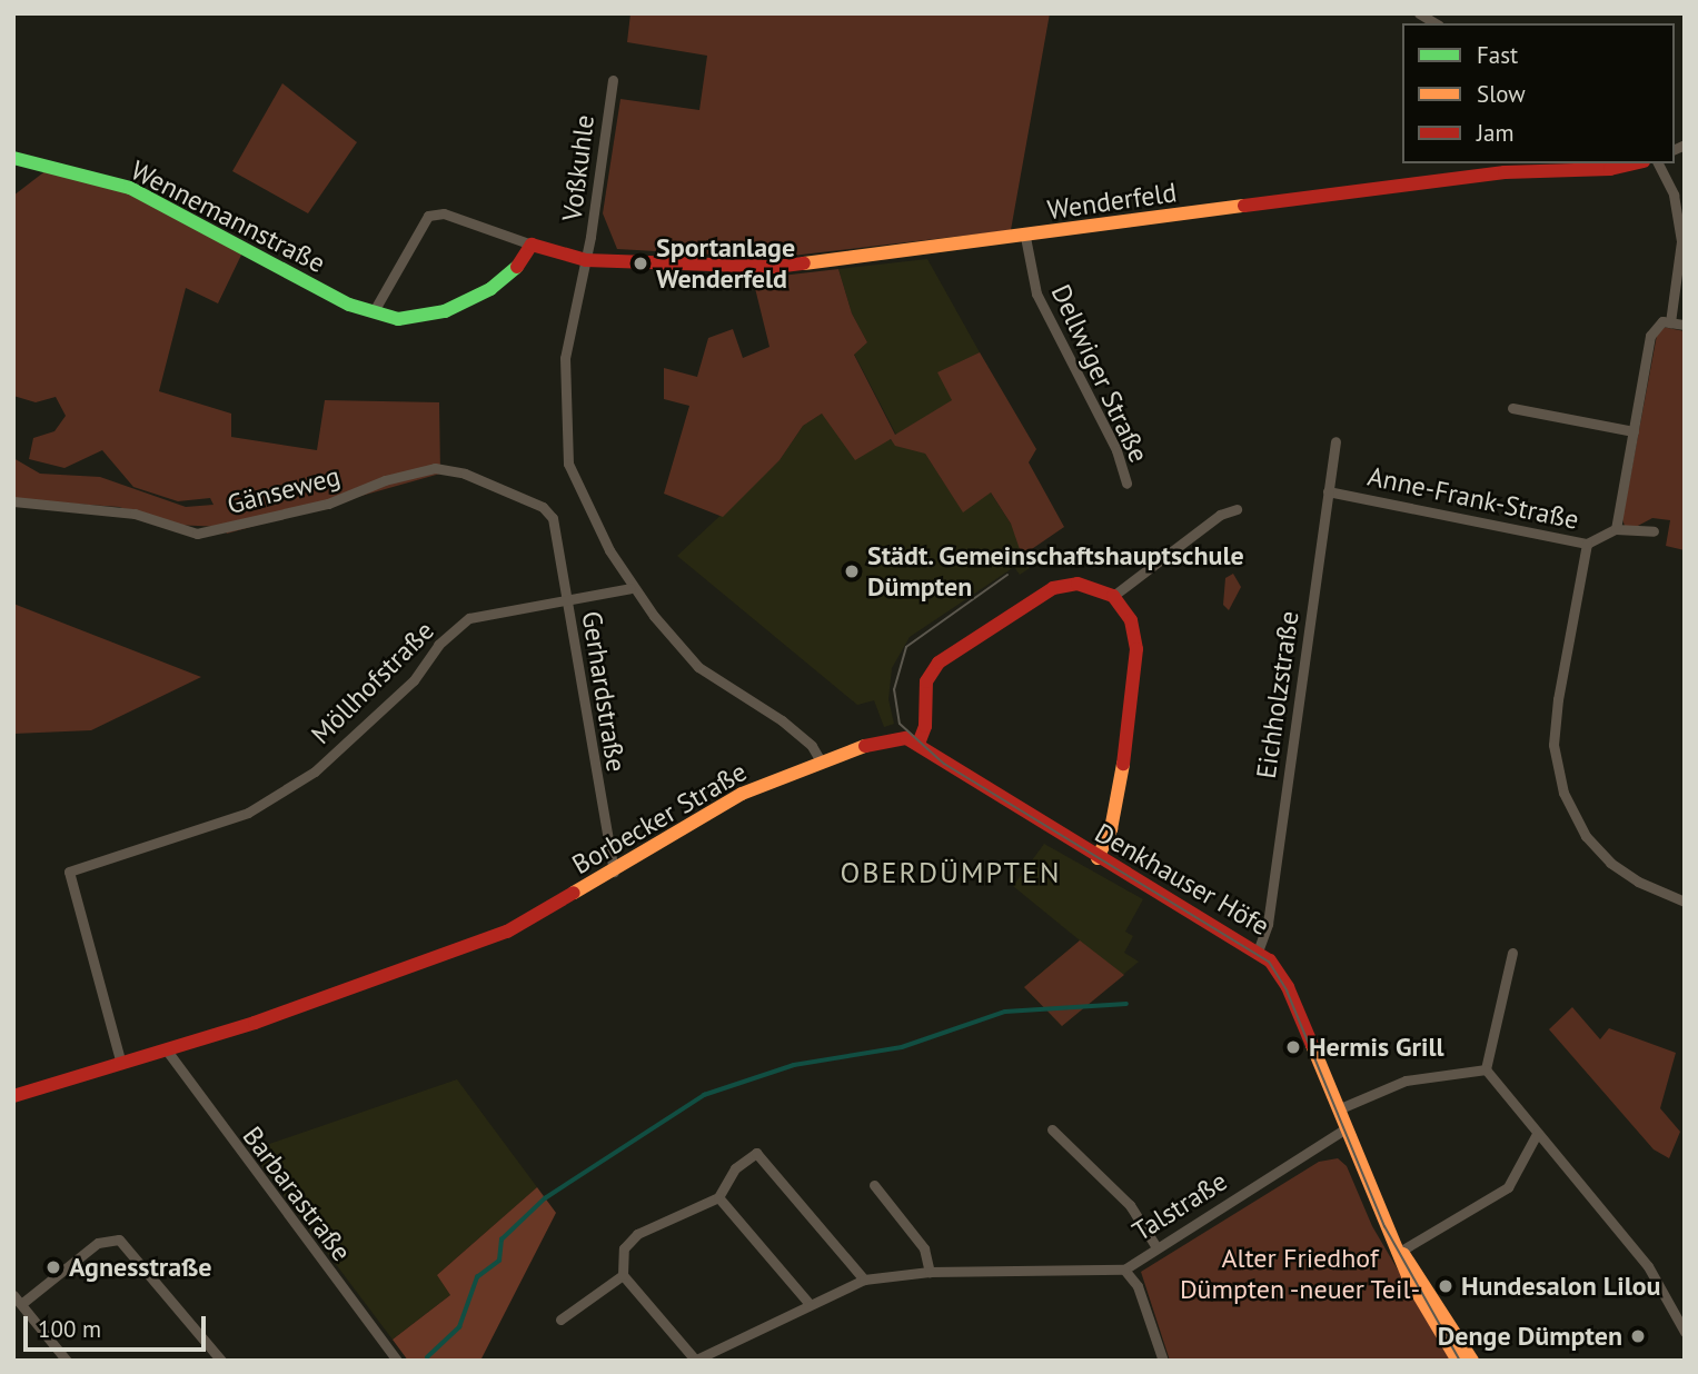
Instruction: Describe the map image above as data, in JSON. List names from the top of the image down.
{
  "streets": {
    "street": [
      "Voßkuhle",
      "Wenderfeld",
      "Wennemannstraße",
      "Dellwiger Straße",
      "Gänseweg",
      "Anne-Frank-Straße",
      "Möllhofstraße",
      "Gerhardstraße",
      "Eichholzstraße",
      "Borbecker Straße",
      "Denkhauser Höfe",
      "Barbarastraße",
      "Talstraße"
    ]
  },
  "crossings": [
    ["Voßkuhle", "Wenderfeld"],
    ["Wenderfeld", "Dellwiger Straße"],
    ["Gänseweg", "Gerhardstraße"],
    ["Anne-Frank-Straße", "Eichholzstraße"],
    ["Möllhofstraße", "Gerhardstraße"],
    ["Möllhofstraße", "Borbecker Straße"],
    ["Gerhardstraße", "Borbecker Straße"],
    ["Eichholzstraße", "Denkhauser Höfe"],
    ["Borbecker Straße", "Denkhauser Höfe"],
    ["Borbecker Straße", "Barbarastraße"],
    ["Denkhauser Höfe", "Talstraße"]
  ],
  "districts": ["OBERDÜMPTEN"],
  "parks": ["Alter Friedhof Dümpten -neuer Teil-"],
  "places": [
    "Sportanlage Wenderfeld",
    "Städt. Gemeinschaftshauptschule Dümpten",
    "Hermis Grill",
    "Agnesstraße",
    "Hundesalon Lilou",
    "Denge Dümpten"
  ],
  "legend": ["Fast", "Slow", "Jam"],
  "scale_bar": "100 m"
}
